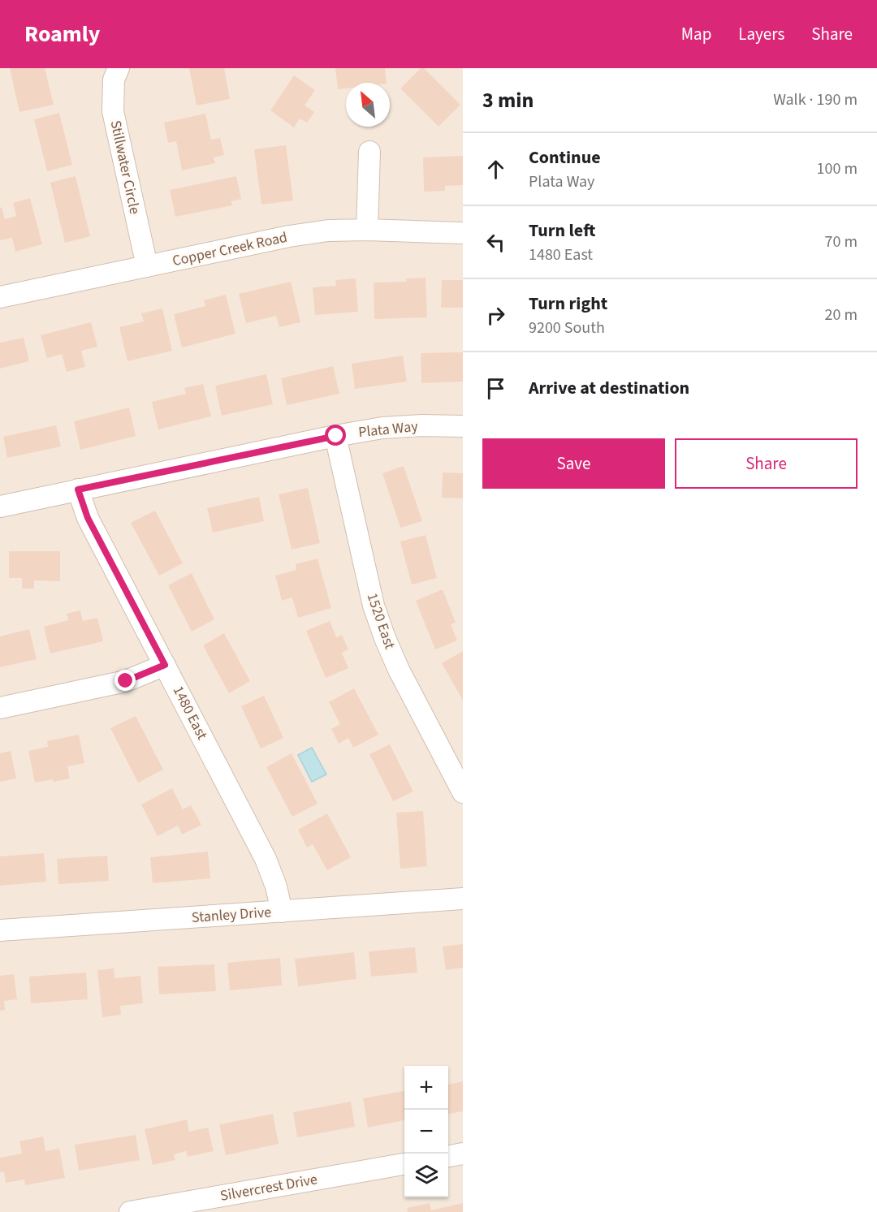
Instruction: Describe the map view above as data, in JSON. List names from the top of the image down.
{
  "streets": {
    "street": [
      "Stillwater Circle",
      "Copper Creek Road",
      "Plata Way",
      "1520 East",
      "1480 East",
      "Stanley Drive",
      "Silvercrest Drive"
    ]
  },
  "crossings": [
    ["Stillwater Circle", "Copper Creek Road"],
    ["Plata Way", "1520 East"],
    ["Plata Way", "1480 East"],
    ["1480 East", "Stanley Drive"]
  ],
  "north": "top left",
  "page": {
    "header": "Roamly",
    "nav": ["Map", "Layers", "Share"],
    "heading": ["3 min", "Walk · 190 m"],
    "list": [
      ["Continue", "Plata Way", "100 m"],
      ["Turn left", "1480 East", "70 m"],
      ["Turn right", "9200 South", "20 m"],
      "Arrive at destination"
    ],
    "buttons": ["Save", "Share"],
    "map_buttons": ["+", "−"]
  }
}
